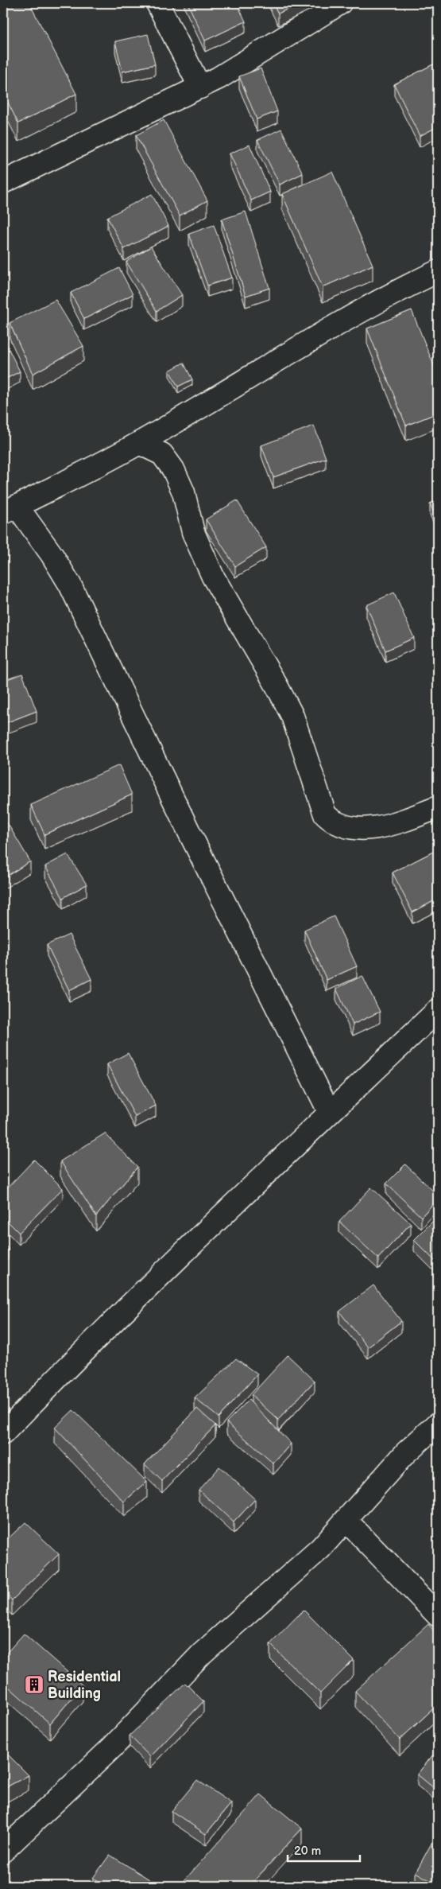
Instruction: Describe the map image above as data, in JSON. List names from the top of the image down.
{
  "places": {
    "building": ["Residential Building"]
  },
  "scale_bar": "20 m"
}
